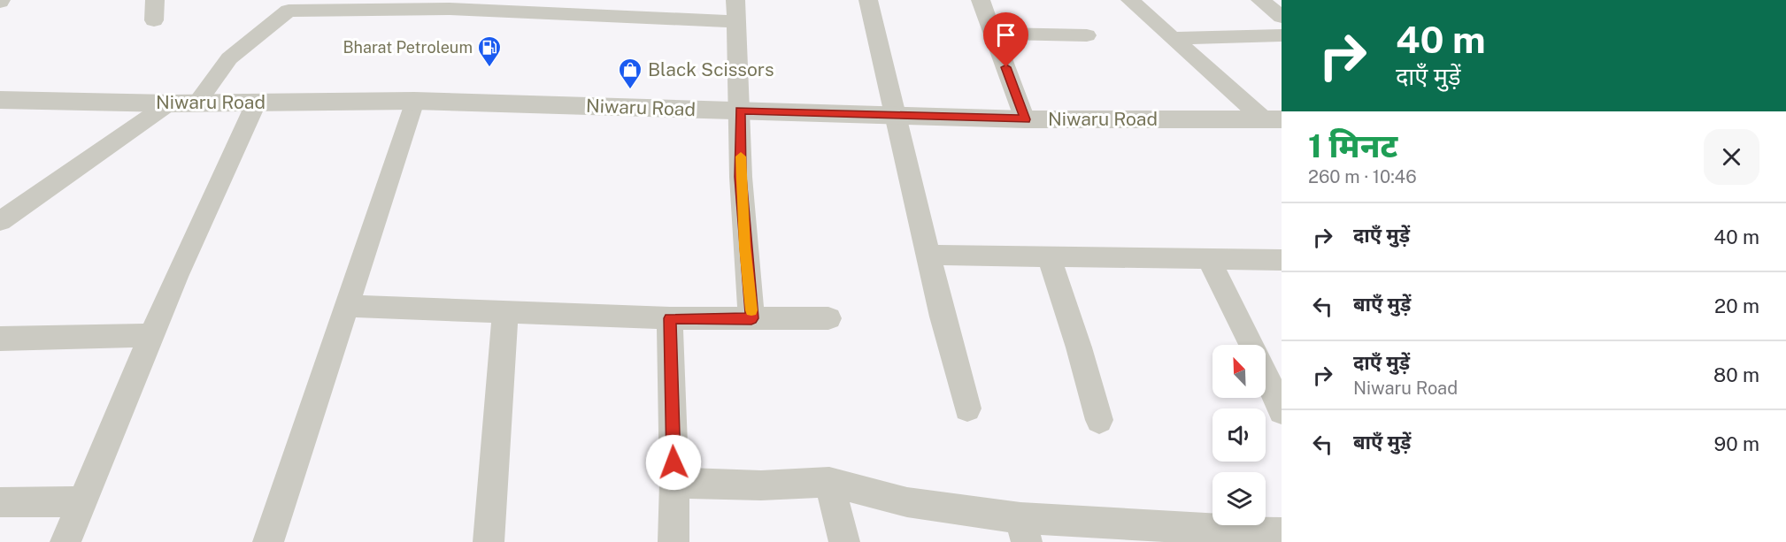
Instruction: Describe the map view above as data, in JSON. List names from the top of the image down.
{
  "streets": {
    "street": ["Niwaru Road"]
  },
  "places": {
    "fuel station": ["Bharat Petroleum"],
    "shop": ["Black Scissors"]
  },
  "north": "top left",
  "page": {
    "turn": ["40 m", "दाएँ मुड़ें"],
    "heading": ["1 मिनट", "260 m · 10:46"],
    "list": [
      {
        "name": "दाएँ मुड़ें",
        "value": "40 m"
      },
      {
        "name": "बाएँ मुड़ें",
        "value": "20 m"
      },
      {
        "name": "दाएँ मुड़ें",
        "note": "Niwaru Road",
        "value": "80 m"
      },
      {
        "name": "बाएँ मुड़ें",
        "value": "90 m"
      }
    ]
  }
}
